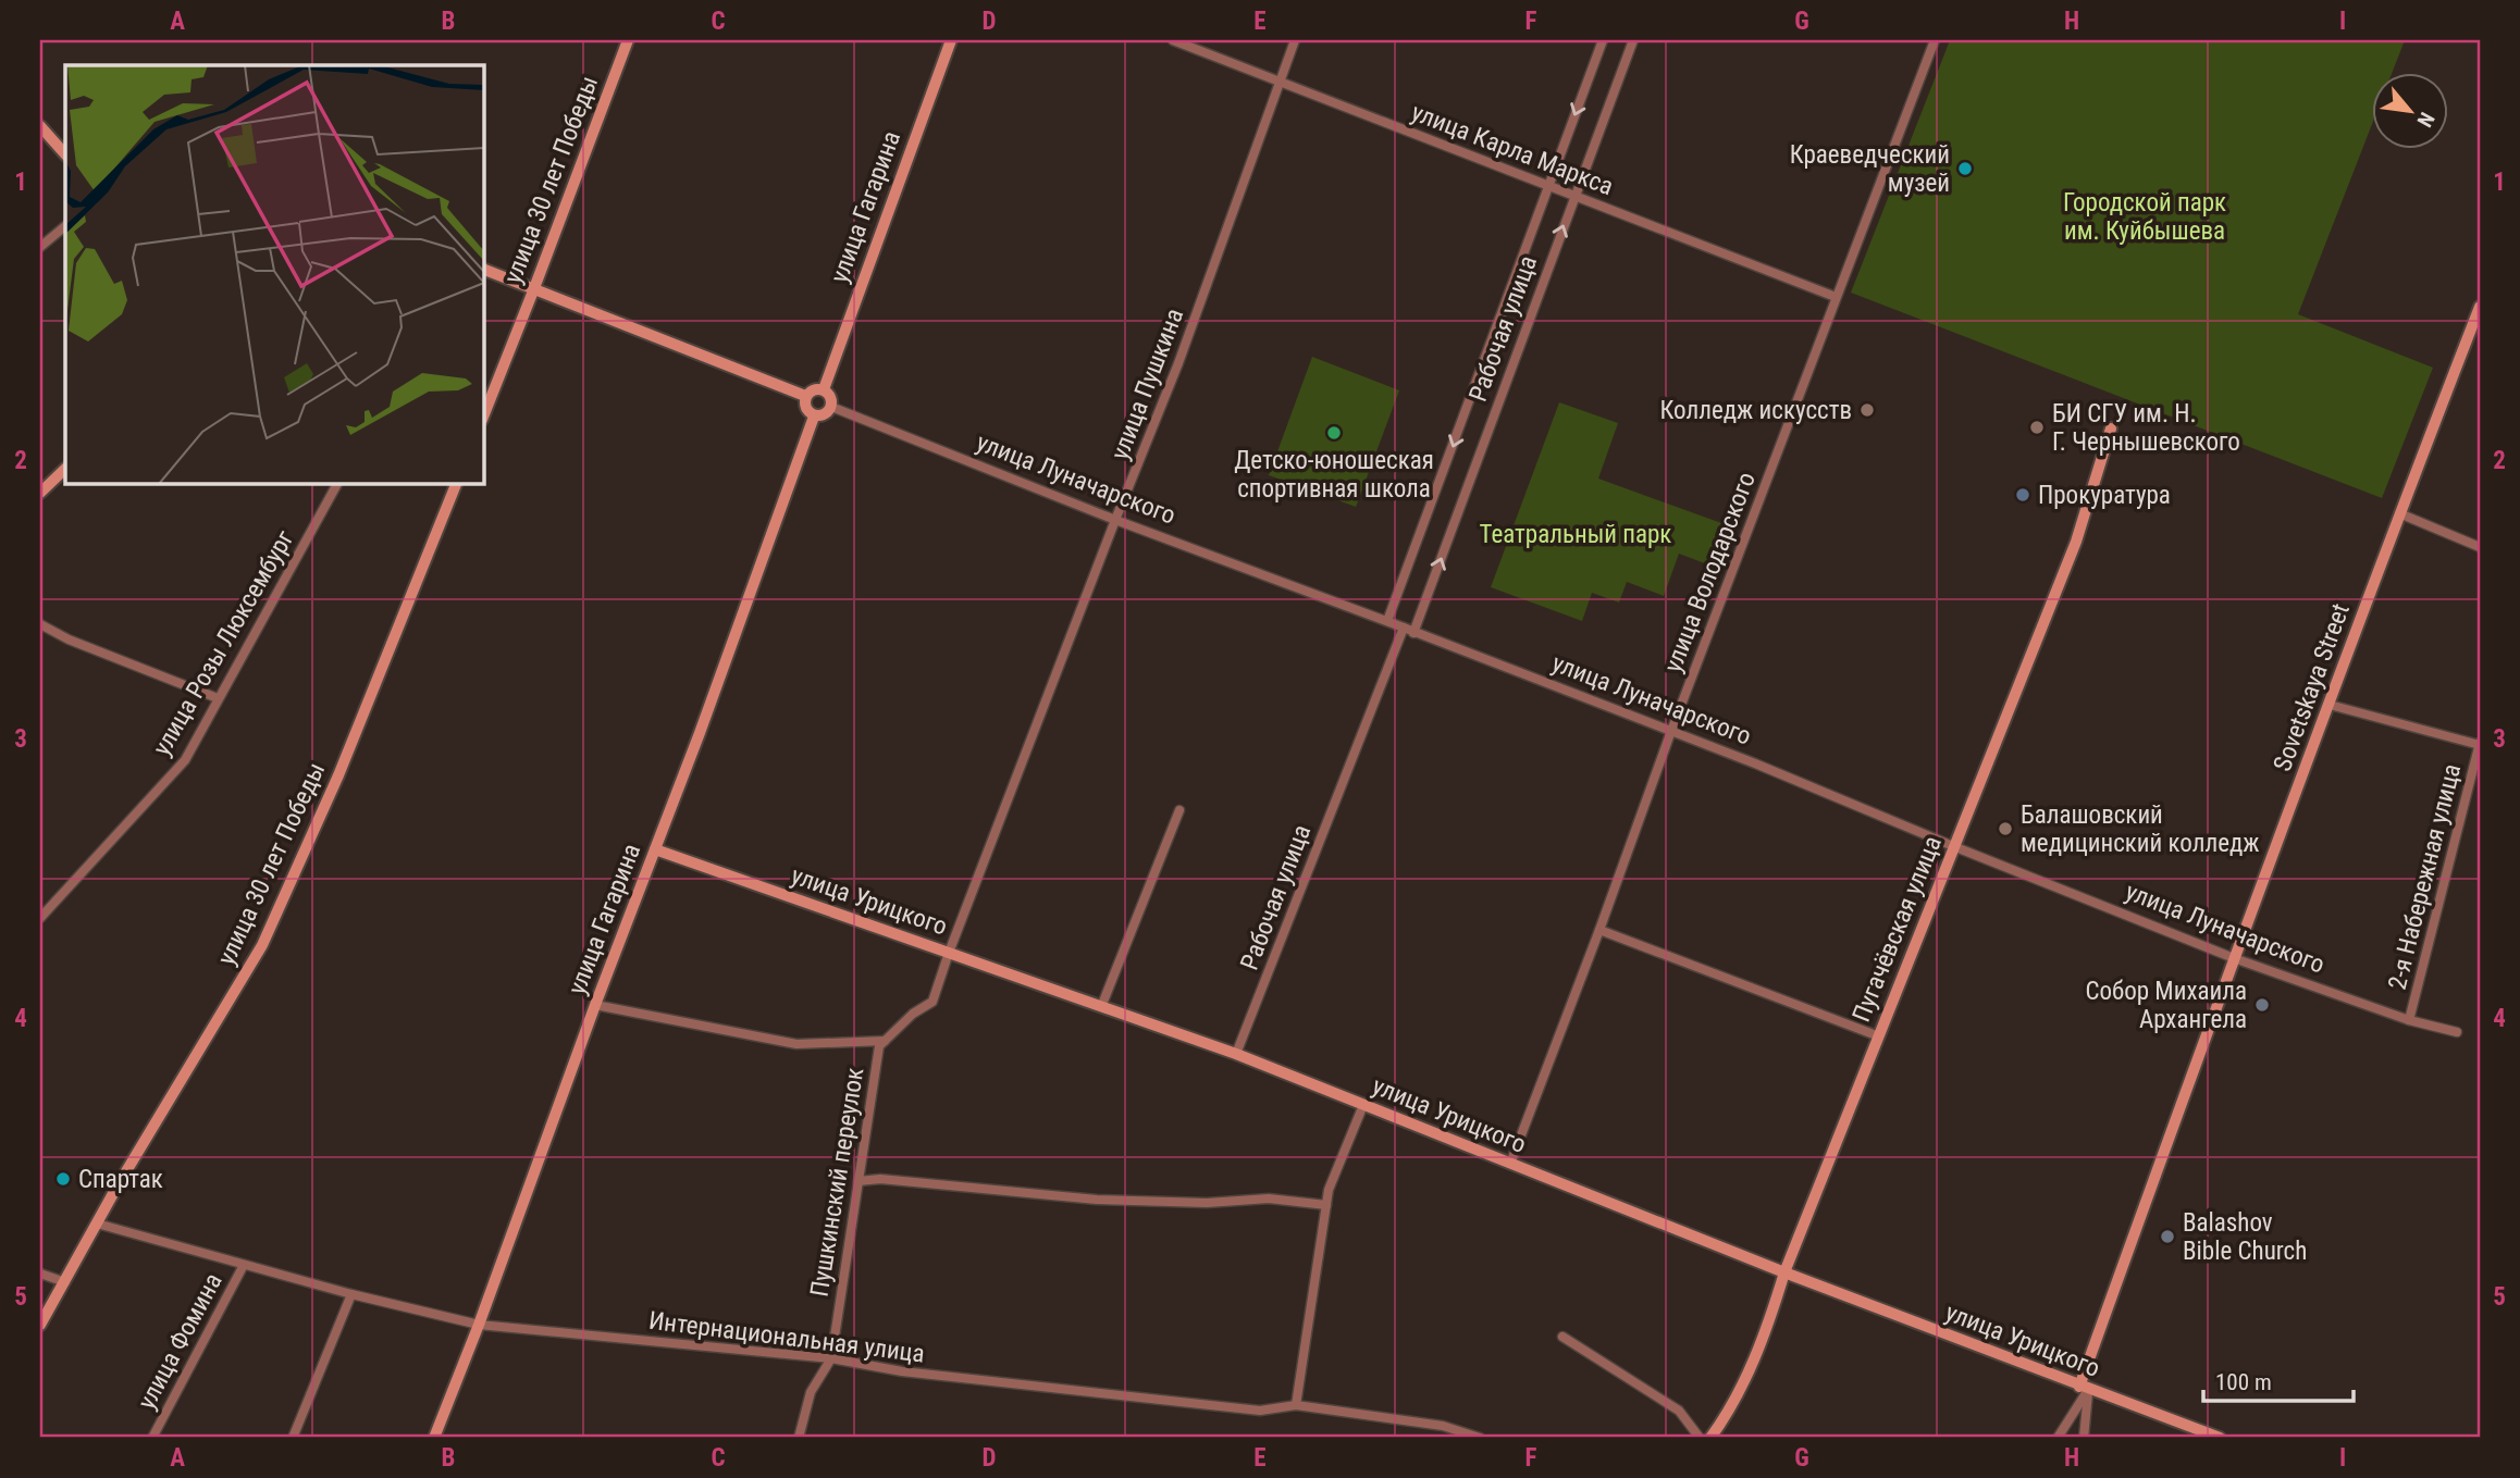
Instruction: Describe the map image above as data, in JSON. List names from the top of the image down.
{
  "streets": {
    "street": [
      "улица Карла Маркса",
      "улица 30 лет Победы",
      "улица Гагарина",
      "Рабочая улица",
      "улица Пушкина",
      "улица Луначарского",
      "улица Володарского",
      "улица Розы Люксембург",
      "Sovetskaya Street",
      "2-я Набережная улица",
      "улица Урицкого",
      "Пугачёвская улица",
      "Пушкинский переулок",
      "Интернациональная улица",
      "улица Фомина"
    ]
  },
  "crossings": [
    ["улица Карла Маркса", "Рабочая улица"],
    ["улица Карла Маркса", "улица Пушкина"],
    ["улица Карла Маркса", "улица Володарского"],
    ["улица 30 лет Победы", "Интернациональная улица"],
    ["улица Гагарина", "улица Луначарского"],
    ["улица Гагарина", "улица Урицкого"],
    ["улица Гагарина", "Интернациональная улица"],
    ["Рабочая улица", "улица Луначарского"],
    ["Рабочая улица", "улица Урицкого"],
    ["улица Пушкина", "улица Луначарского"],
    ["улица Пушкина", "улица Урицкого"],
    ["улица Пушкина", "Пушкинский переулок"],
    ["улица Луначарского", "улица Володарского"],
    ["улица Луначарского", "Sovetskaya Street"],
    ["улица Луначарского", "2-я Набережная улица"],
    ["улица Луначарского", "Пугачёвская улица"],
    ["улица Володарского", "улица Урицкого"],
    ["Sovetskaya Street", "улица Урицкого"],
    ["улица Урицкого", "Пугачёвская улица"],
    ["улица Урицкого", "Пушкинский переулок"],
    ["Пушкинский переулок", "Интернациональная улица"],
    ["Интернациональная улица", "улица Фомина"]
  ],
  "parks": ["Городской парк им. Куйбышева", "Театральный парк"],
  "places": [
    "Краеведческий музей",
    "Колледж искусств",
    "БИ СГУ им. Н. Г. Чернышевского",
    "Детско-юношеская спортивная школа",
    "Прокуратура",
    "Балашовский медицинский колледж",
    "Собор Михаила Архангела",
    "Спартак",
    "Balashov Bible Church"
  ],
  "scale_bar": "100 m",
  "north": "bottom right",
  "grid": {
    "columns": [
      "A",
      "B",
      "C",
      "D",
      "E",
      "F",
      "G",
      "H",
      "I"
    ],
    "rows": [
      "1",
      "2",
      "3",
      "4",
      "5"
    ]
  }
}
